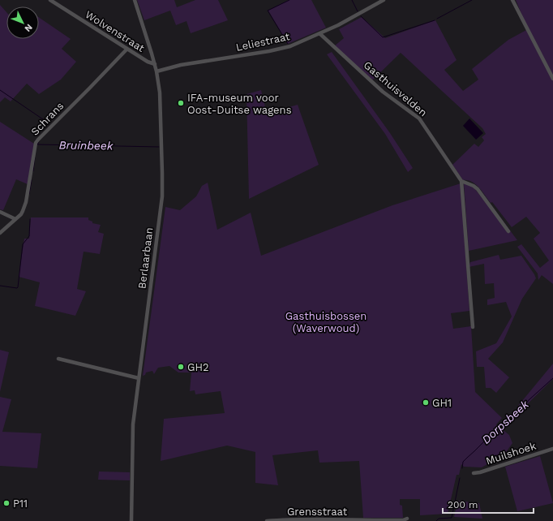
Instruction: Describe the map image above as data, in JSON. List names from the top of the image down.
{
  "streets": {
    "street": [
      "Wolvenstraat",
      "Leliestraat",
      "Gasthuisvelden",
      "Schrans",
      "Berlaarbaan",
      "Muilshoek",
      "Grensstraat"
    ]
  },
  "crossings": [
    ["Wolvenstraat", "Schrans"],
    ["Wolvenstraat", "Berlaarbaan"],
    ["Leliestraat", "Gasthuisvelden"],
    ["Leliestraat", "Berlaarbaan"]
  ],
  "water": ["Bruinbeek", "Dorpsbeek"],
  "parks": ["Gasthuisbossen (Waverwoud)"],
  "places": [
    "IFA-museum voor Oost-Duitse wagens",
    "GH2",
    "GH1",
    "P11"
  ],
  "scale_bar": "200 m",
  "north": "bottom right"
}
